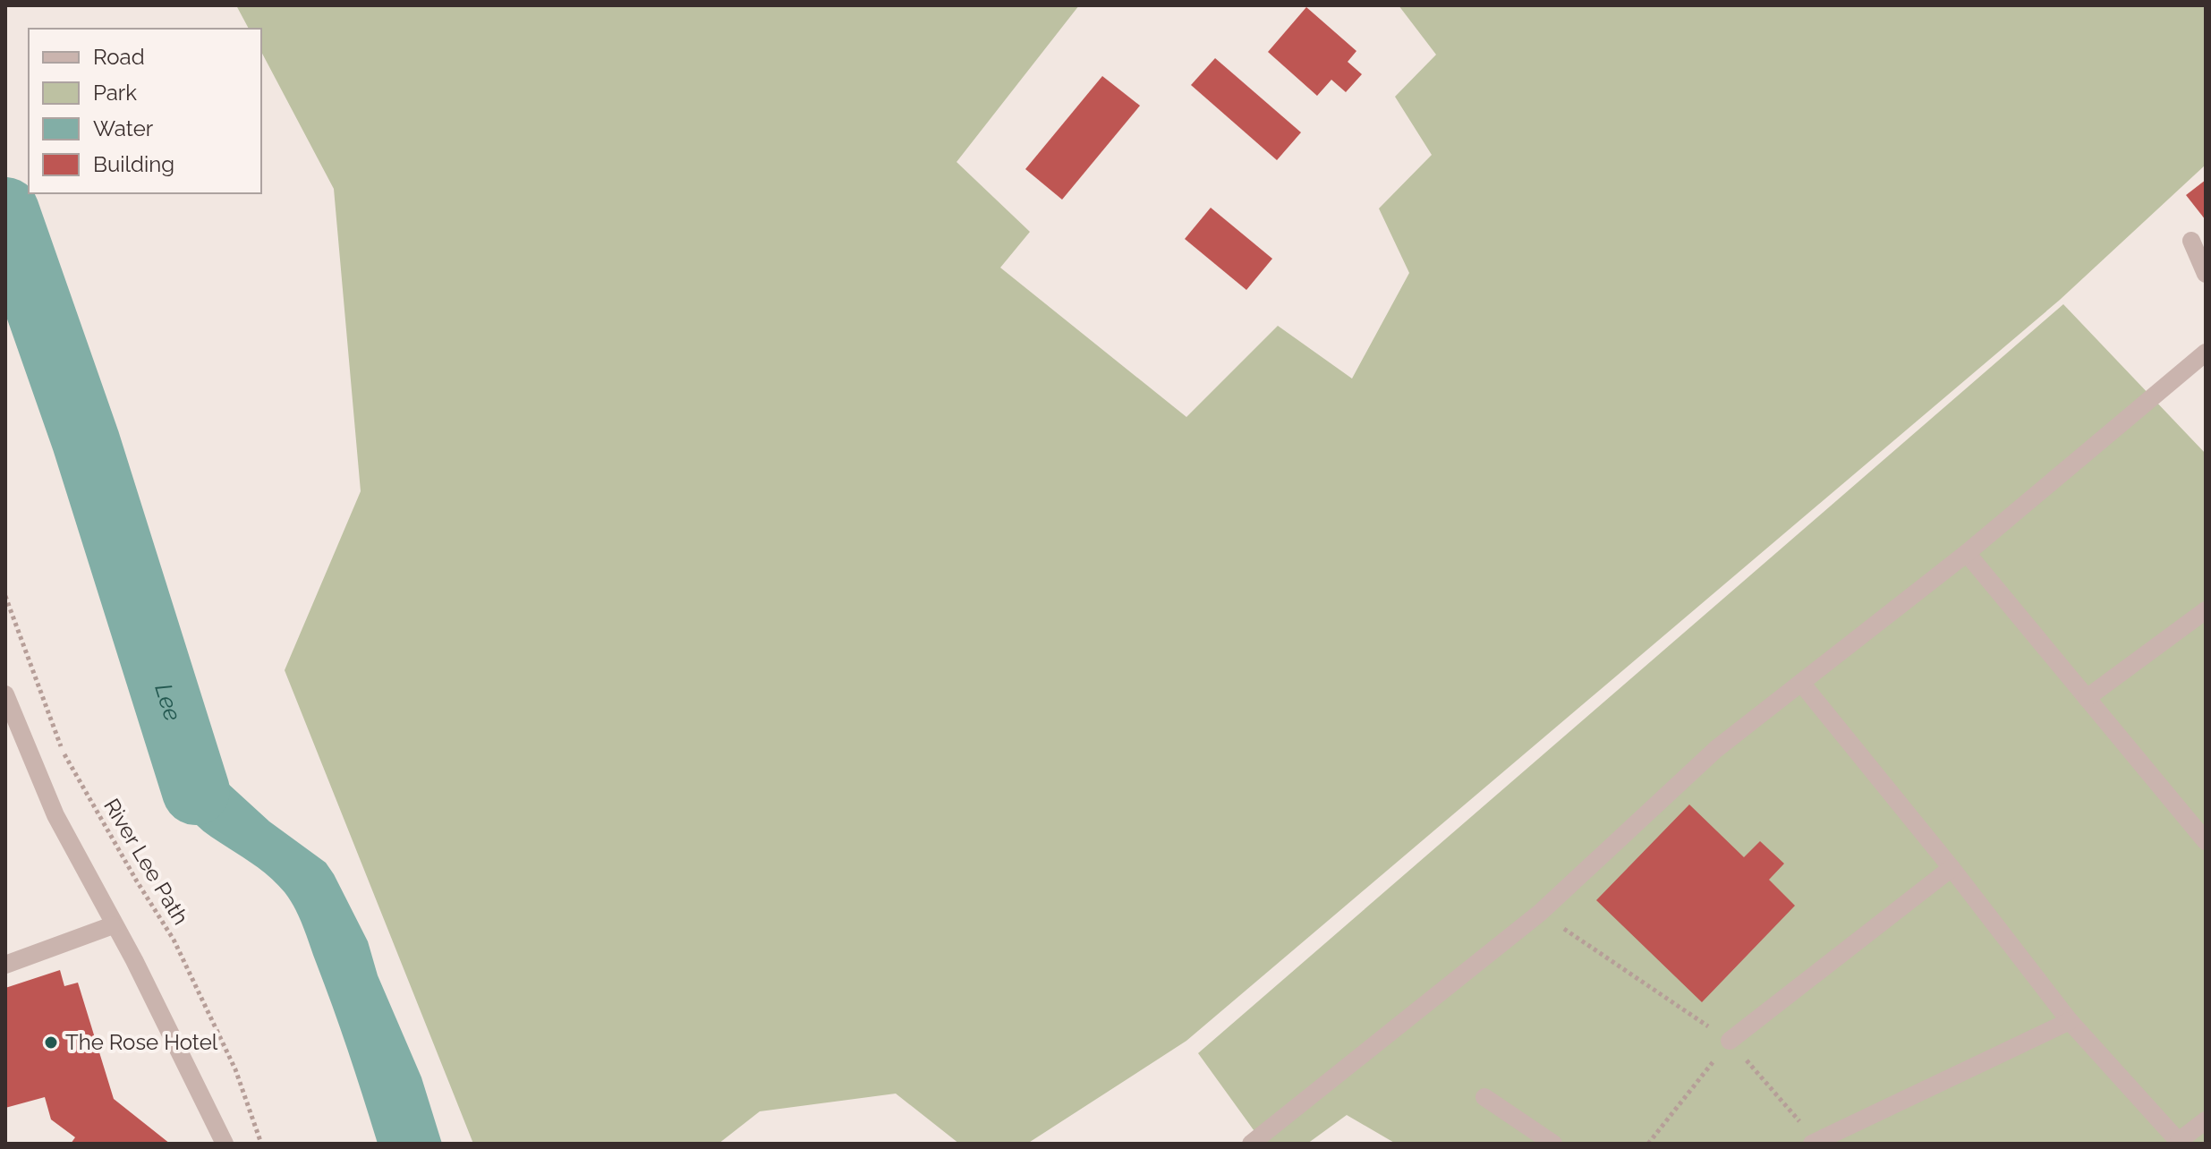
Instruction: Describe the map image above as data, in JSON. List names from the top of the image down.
{
  "streets": {
    "path": ["River Lee Path"]
  },
  "water": ["Lee"],
  "places": ["The Rose Hotel"],
  "legend": [
    "Road",
    "Park",
    "Water",
    "Building"
  ]
}
